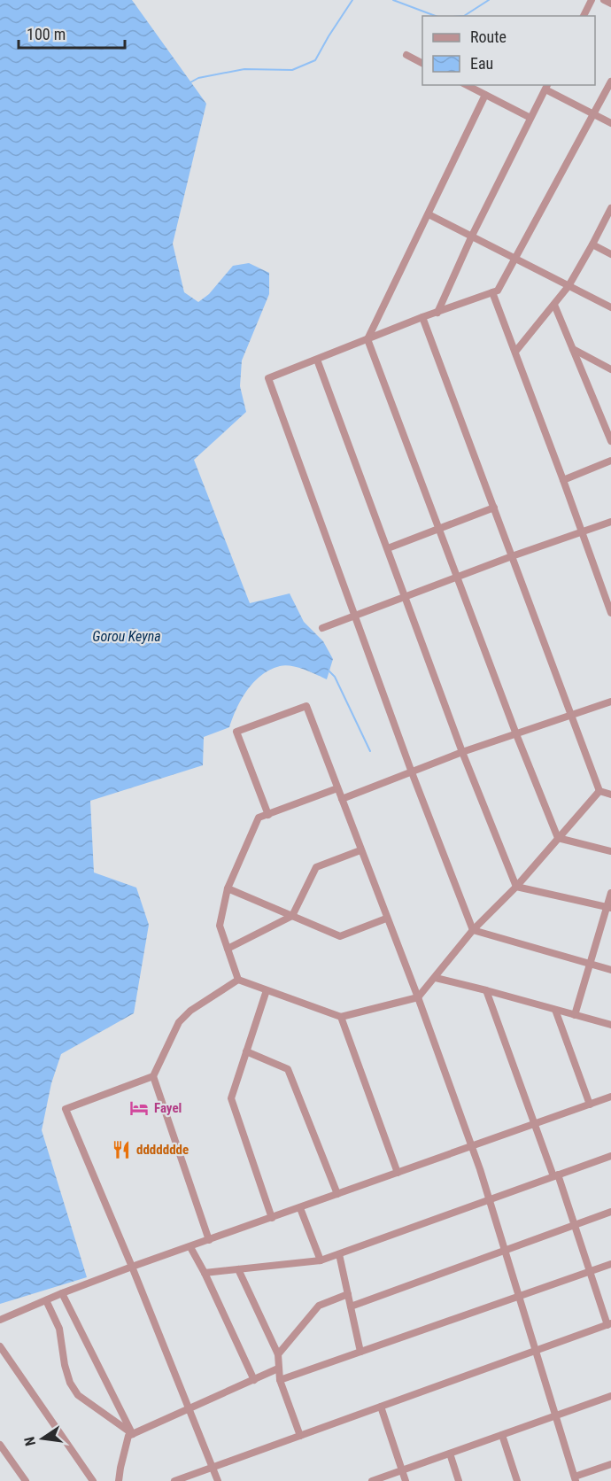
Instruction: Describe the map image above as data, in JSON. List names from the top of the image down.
{
  "water": ["Gorou Keyna"],
  "places": {
    "hotel": ["Fayel"],
    "restaurant": ["ddddddde"]
  },
  "legend": ["Route", "Eau"],
  "scale_bar": "100 m",
  "north": "left"
}
